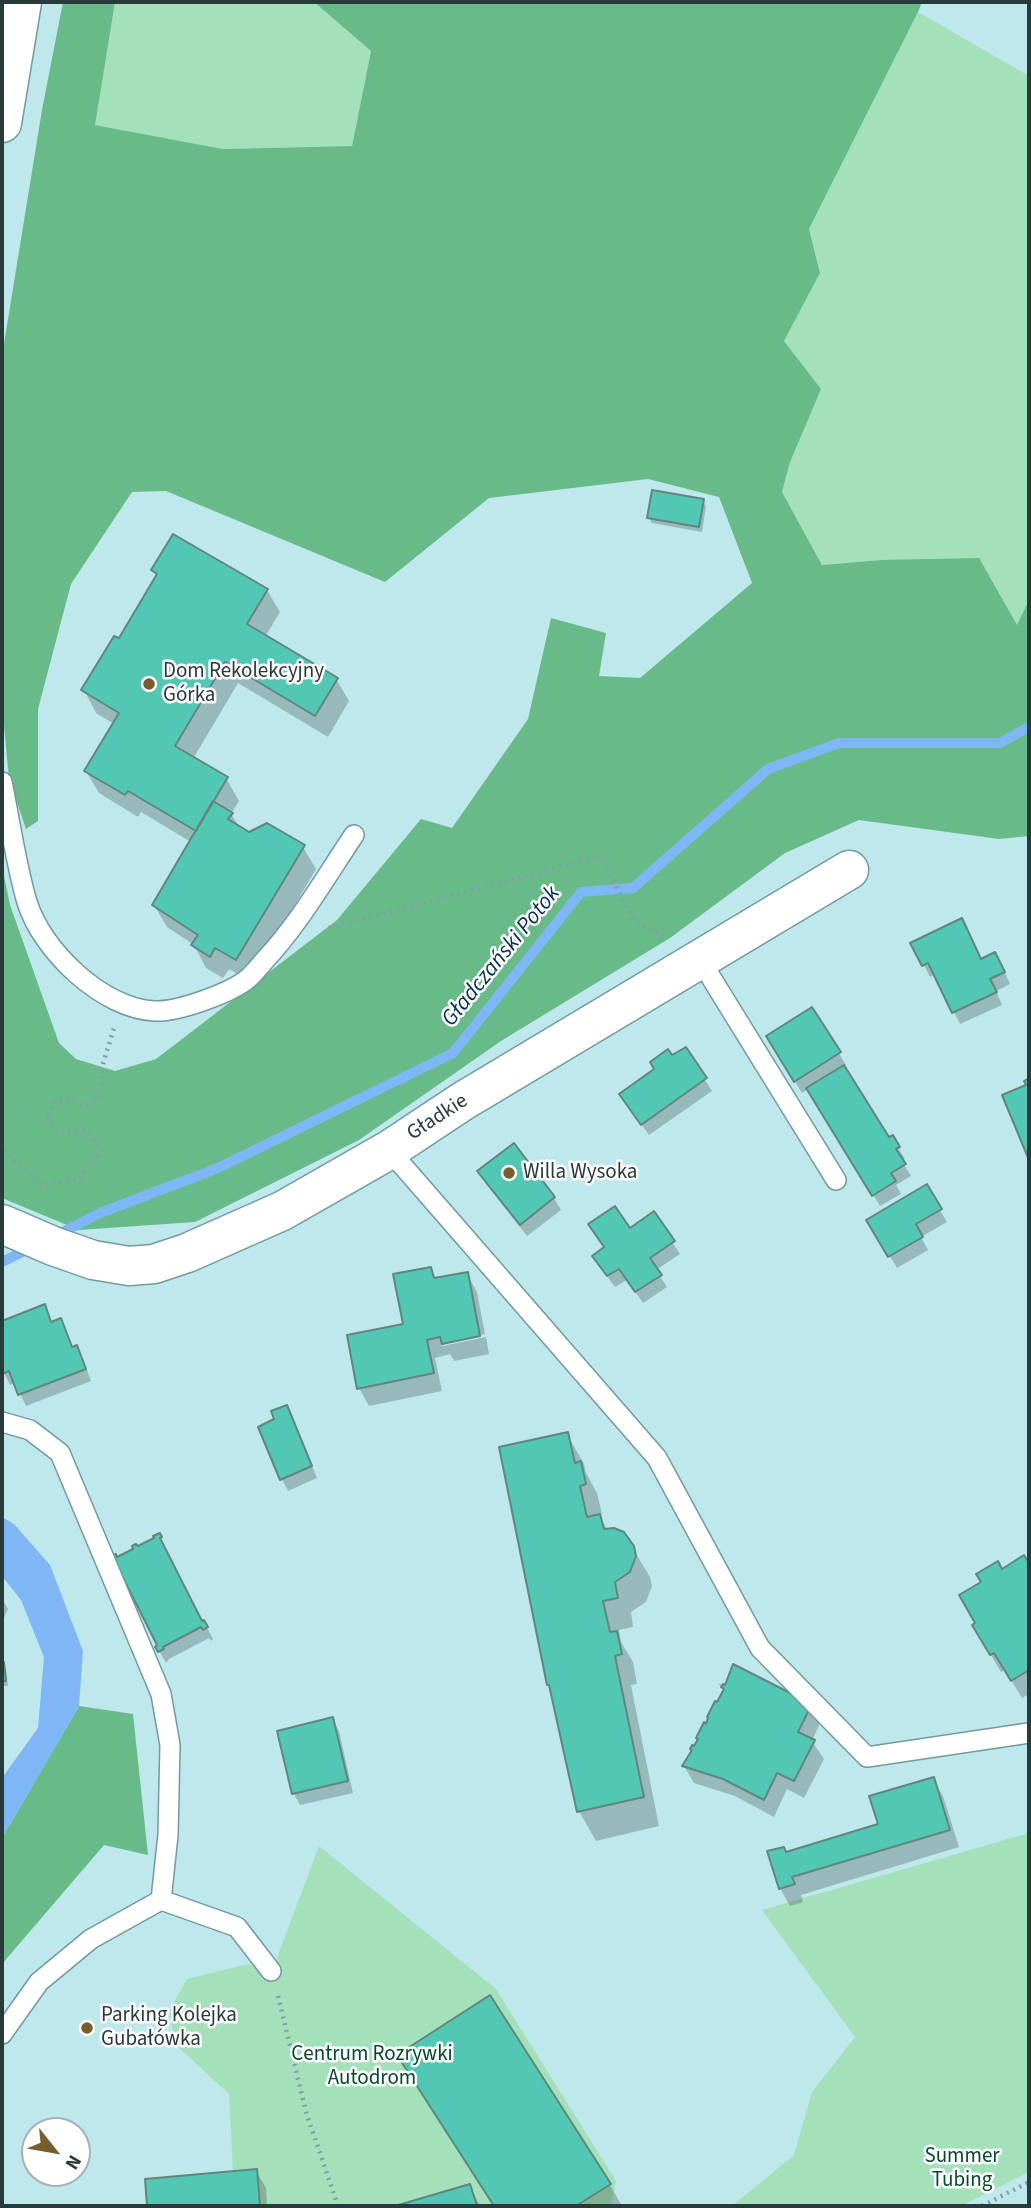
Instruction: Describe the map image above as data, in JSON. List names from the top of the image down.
{
  "streets": {
    "street": ["Gładkie"]
  },
  "water": ["Gładczański Potok"],
  "parks": ["Centrum Rozrywki Autodrom", "Summer Tubing"],
  "places": ["Dom Rekolekcyjny Górka", "Willa Wysoka", "Parking Kolejka Gubałówka"],
  "north": "bottom right"
}
